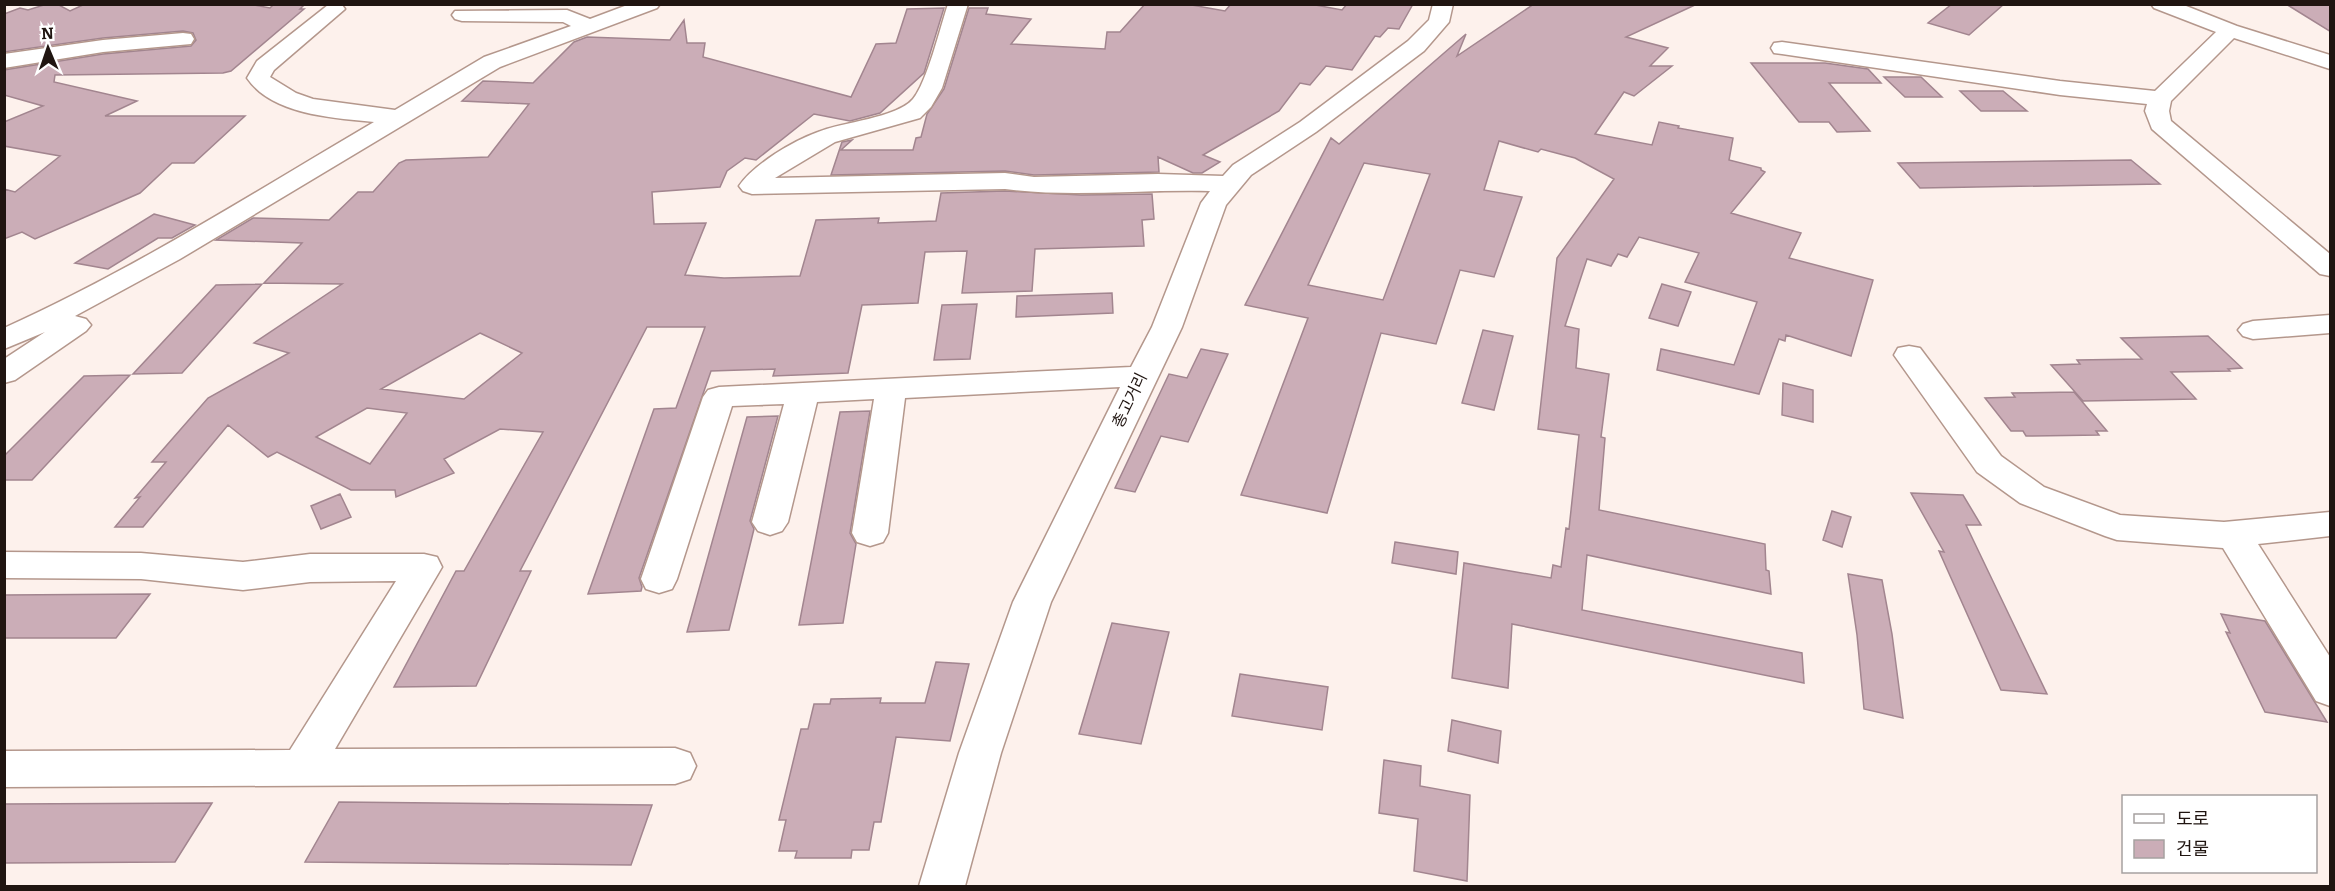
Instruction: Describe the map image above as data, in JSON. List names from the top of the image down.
{
  "streets": {
    "street": ["총고거리"]
  },
  "legend": ["도로", "건물"],
  "north": "top"
}
